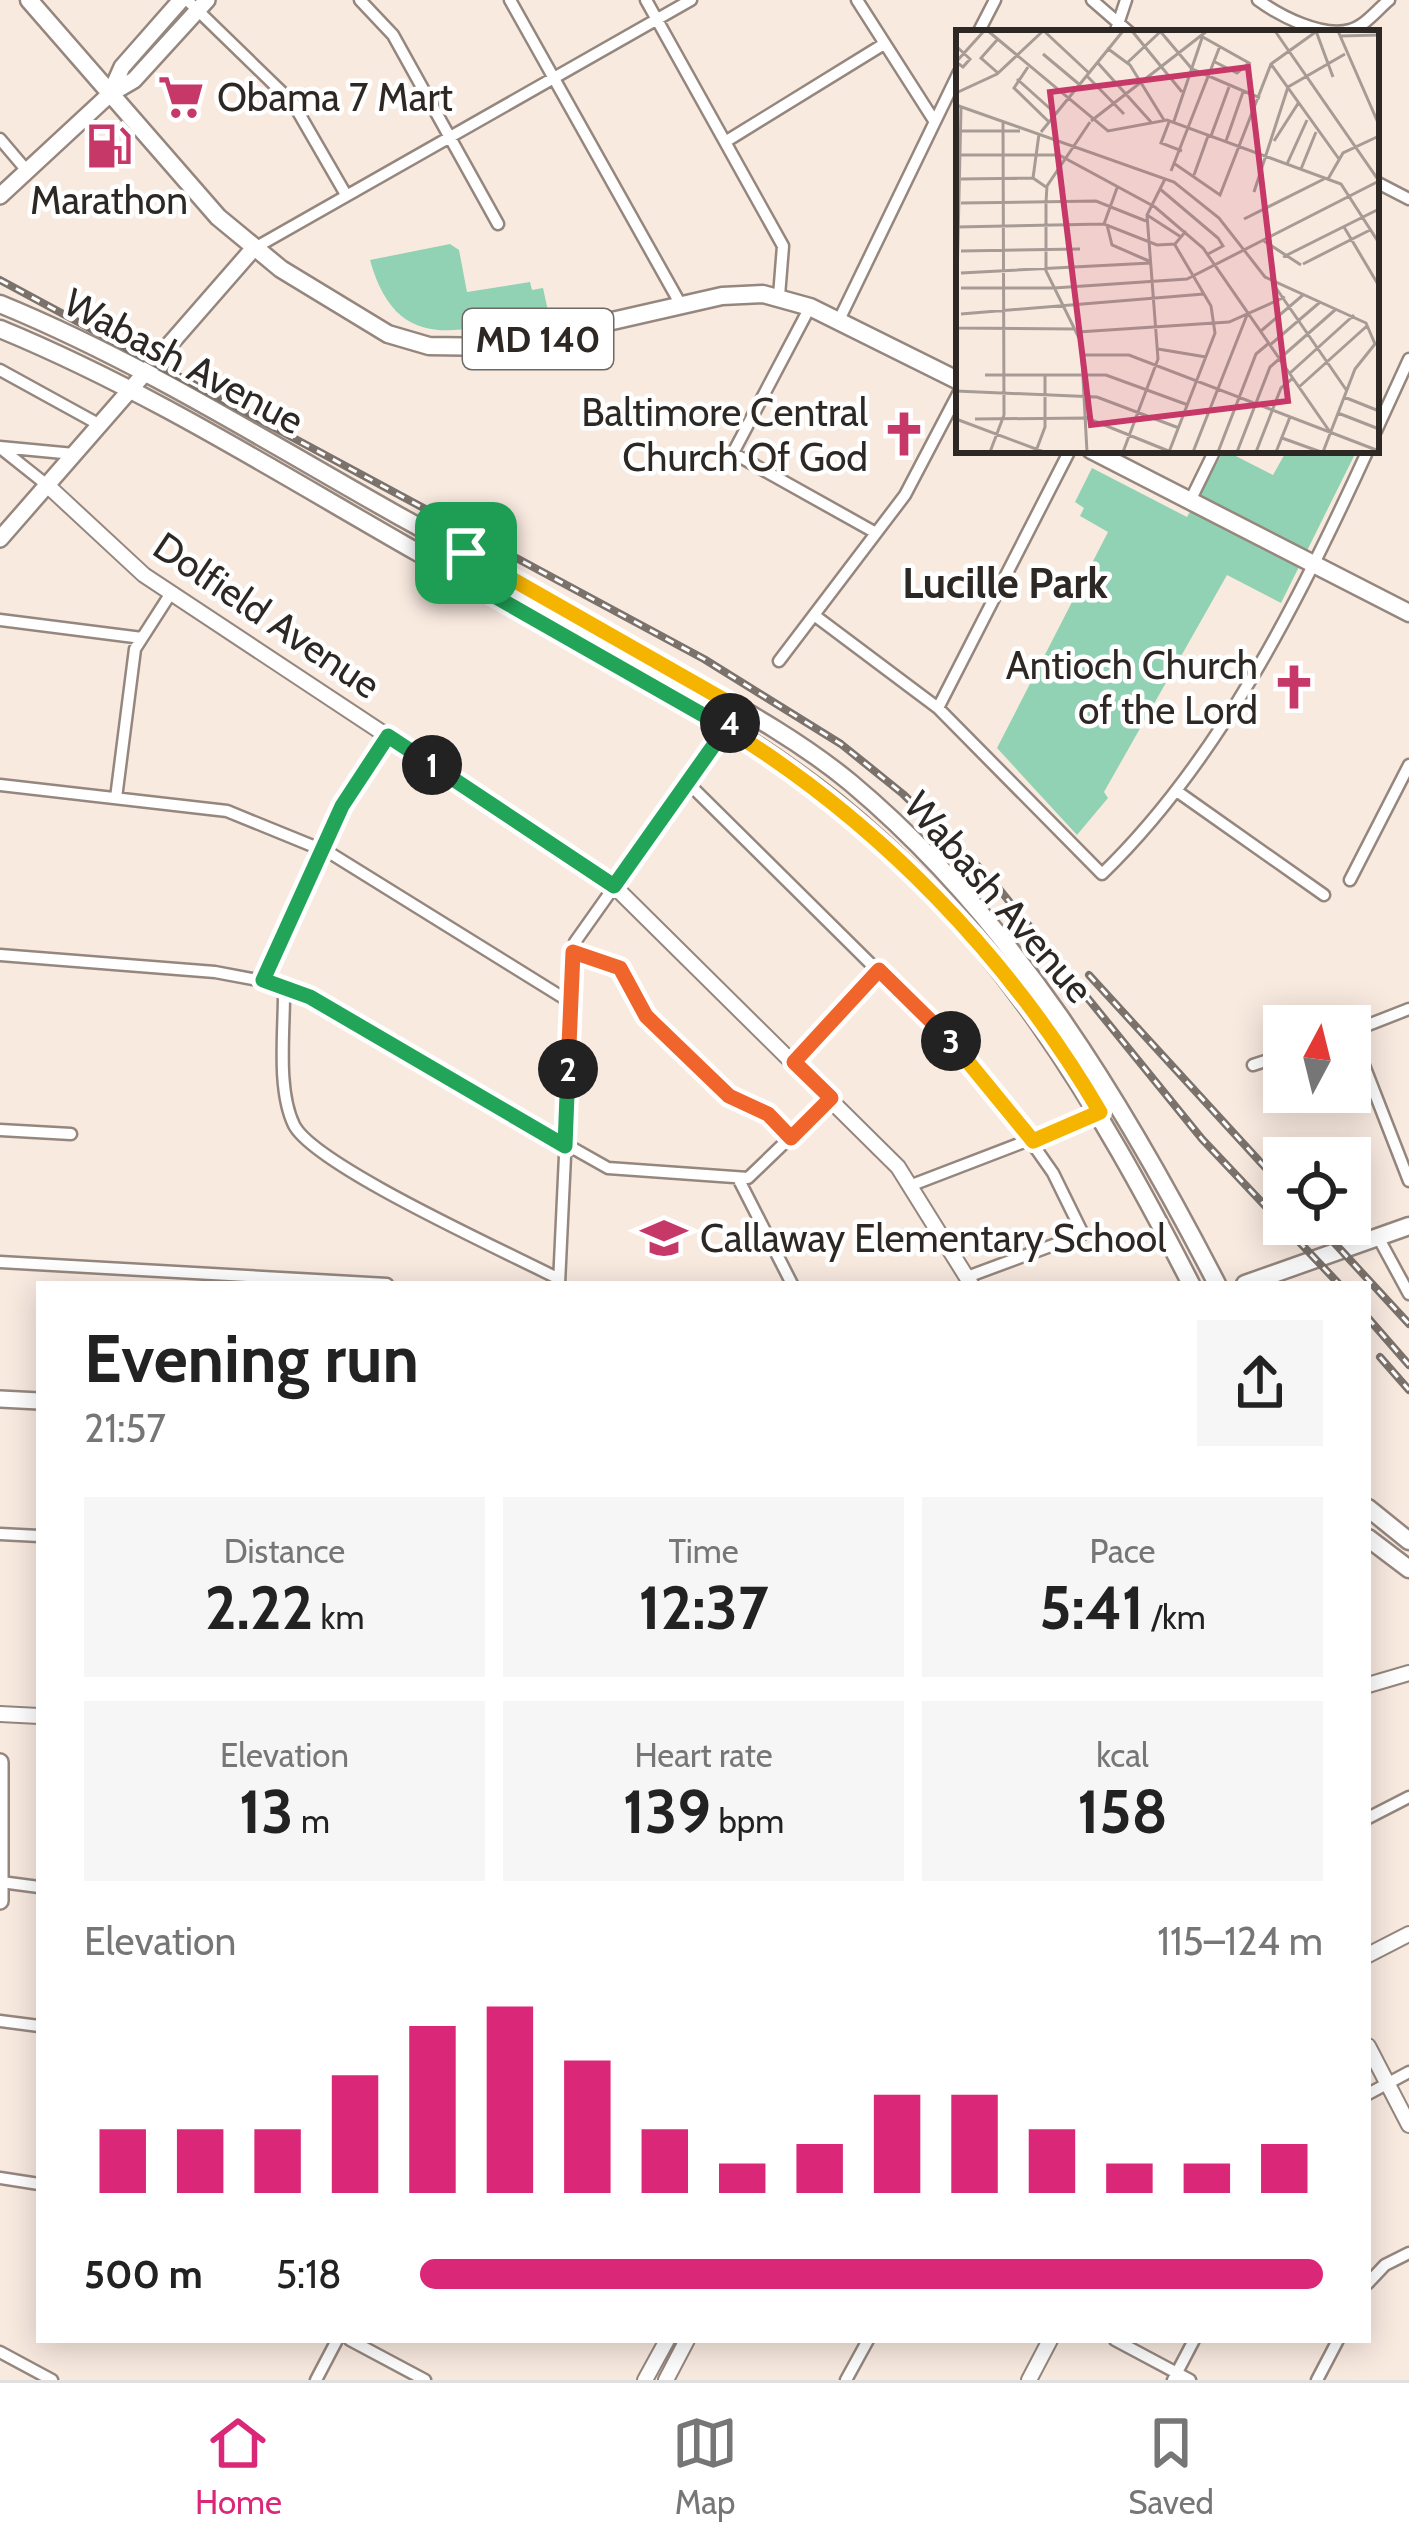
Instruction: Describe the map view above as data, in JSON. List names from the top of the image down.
{
  "streets": {
    "main road": ["MD 140", "Wabash Avenue"],
    "street": ["Dolfield Avenue"]
  },
  "districts": ["Lucille Park"],
  "places": {
    "supermarket": ["Obama 7 Mart"],
    "fuel station": ["Marathon"],
    "church": ["Baltimore Central Church Of God", "Antioch Church of the Lord"],
    "school or university": ["Callaway Elementary School"]
  },
  "north": "top",
  "page": {
    "pins": [
      "4",
      "1",
      "3",
      "2"
    ],
    "heading": ["Evening run", "21:57"],
    "stats": [
      ["Distance", "2.22 km"],
      ["Time", "12:37"],
      ["Pace", "5:41 /km"],
      ["Elevation", "13 m"],
      ["Heart rate", "139 bpm"],
      ["kcal", "158"]
    ],
    "chart": ["Elevation", "115–124 m"],
    "list": [
      {
        "name": "500 m",
        "note": "5:18"
      }
    ],
    "tabs": ["Home", "Map", "Saved"]
  }
}
